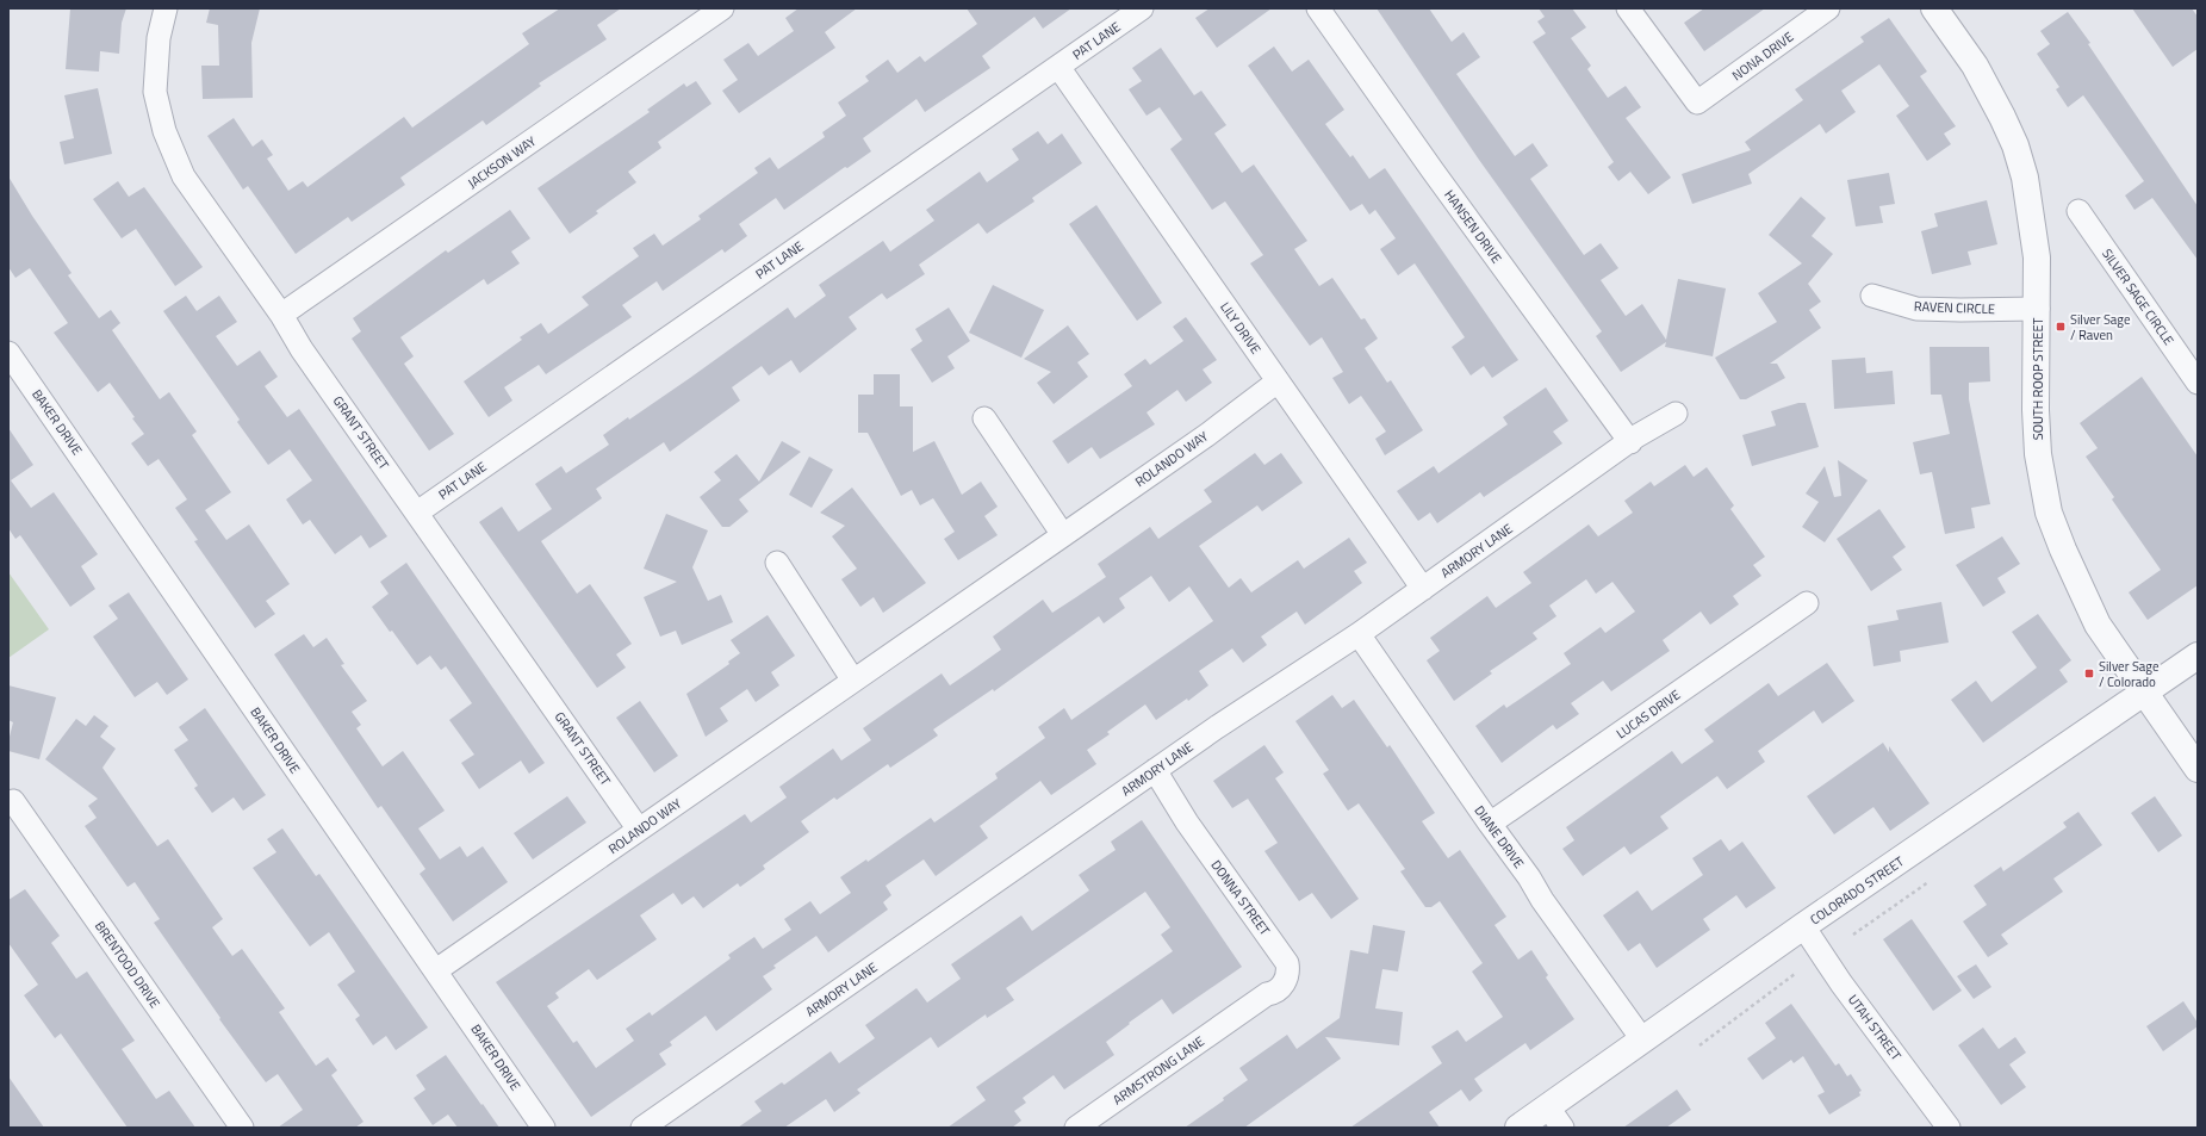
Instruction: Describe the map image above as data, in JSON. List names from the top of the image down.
{
  "streets": {
    "street": [
      "PAT LANE",
      "NONA DRIVE",
      "JACKSON WAY",
      "HANSEN DRIVE",
      "SILVER SAGE CIRCLE",
      "RAVEN CIRCLE",
      "LILY DRIVE",
      "SOUTH ROOP STREET",
      "BAKER DRIVE",
      "GRANT STREET",
      "ROLANDO WAY",
      "ARMORY LANE",
      "LUCAS DRIVE",
      "DIANE DRIVE",
      "COLORADO STREET",
      "DONNA STREET",
      "BRENTOOD DRIVE",
      "UTAH STREET",
      "ARMSTRONG LANE"
    ]
  },
  "crossings": [
    ["PAT LANE", "LILY DRIVE"],
    ["PAT LANE", "GRANT STREET"],
    ["JACKSON WAY", "GRANT STREET"],
    ["HANSEN DRIVE", "ARMORY LANE"],
    ["RAVEN CIRCLE", "SOUTH ROOP STREET"],
    ["LILY DRIVE", "ROLANDO WAY"],
    ["LILY DRIVE", "ARMORY LANE"],
    ["SOUTH ROOP STREET", "COLORADO STREET"],
    ["BAKER DRIVE", "ROLANDO WAY"],
    ["GRANT STREET", "ROLANDO WAY"],
    ["ARMORY LANE", "DIANE DRIVE"],
    ["ARMORY LANE", "DONNA STREET"],
    ["LUCAS DRIVE", "DIANE DRIVE"],
    ["DIANE DRIVE", "COLORADO STREET"],
    ["COLORADO STREET", "UTAH STREET"],
    ["DONNA STREET", "ARMSTRONG LANE"]
  ],
  "places": {
    "transit": ["Silver Sage / Raven", "Silver Sage / Colorado"]
  }
}
